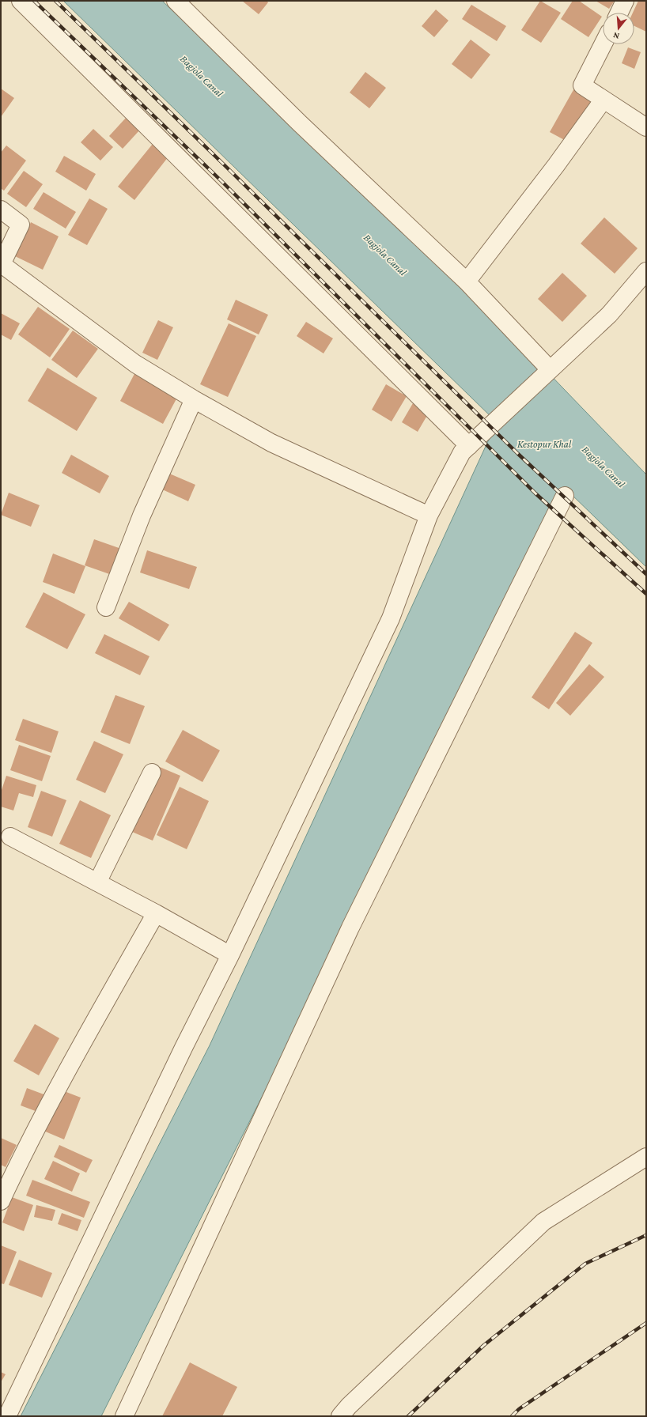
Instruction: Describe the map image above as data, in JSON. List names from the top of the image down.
{
  "water": ["Bagjola Canal", "Kestopur Khal"],
  "north": "bottom"
}
